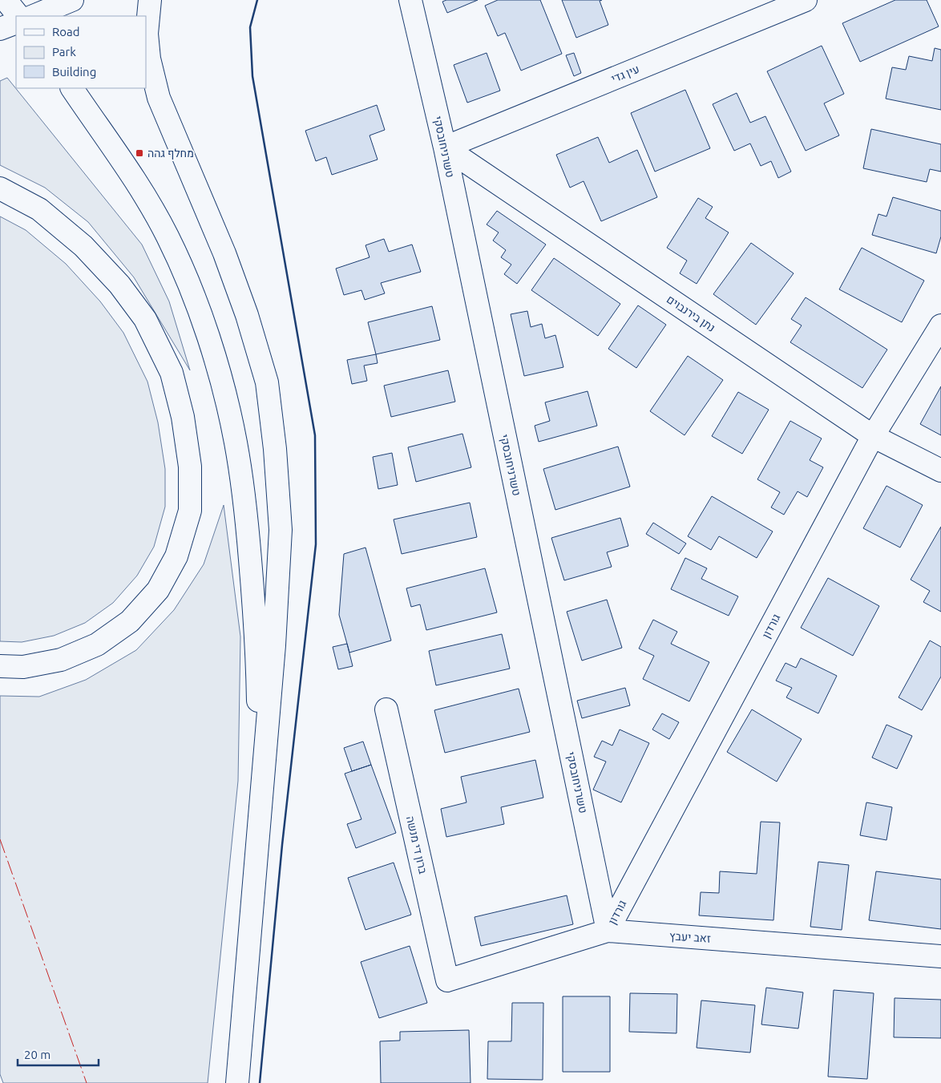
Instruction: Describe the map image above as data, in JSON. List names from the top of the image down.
{
  "streets": {
    "main road": [
      "עין גדי",
      "טשרניחובסקי",
      "נתן בירנבוים",
      "גורדון",
      "ברון די מנשה",
      "זאב יעבץ"
    ]
  },
  "crossings": [
    ["עין גדי", "טשרניחובסקי"],
    ["עין גדי", "נתן בירנבוים"],
    ["טשרניחובסקי", "נתן בירנבוים"],
    ["טשרניחובסקי", "גורדון"],
    ["טשרניחובסקי", "זאב יעבץ"],
    ["נתן בירנבוים", "גורדון"],
    ["גורדון", "זאב יעבץ"],
    ["ברון די מנשה", "זאב יעבץ"]
  ],
  "places": {
    "transit": ["מחלף גהה"]
  },
  "legend": ["Road", "Park", "Building"],
  "scale_bar": "20 m"
}
